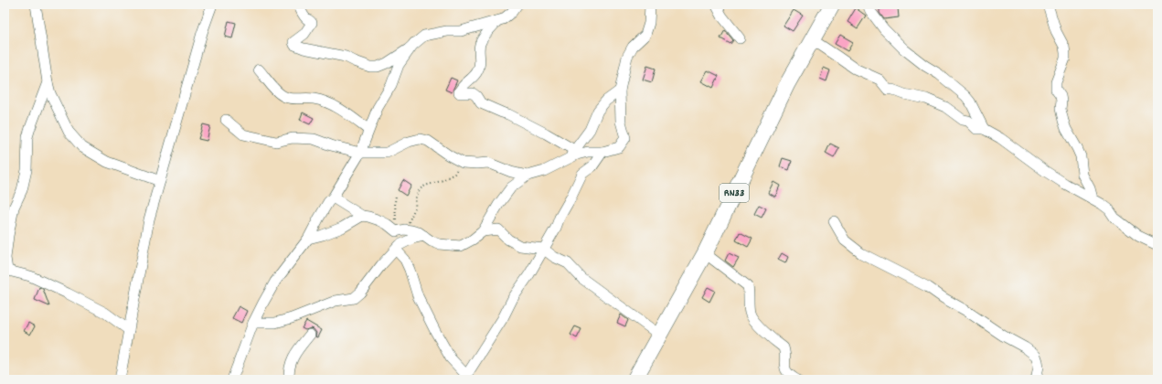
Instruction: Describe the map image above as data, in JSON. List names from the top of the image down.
{
  "streets": {
    "main road": ["RN33"]
  }
}
